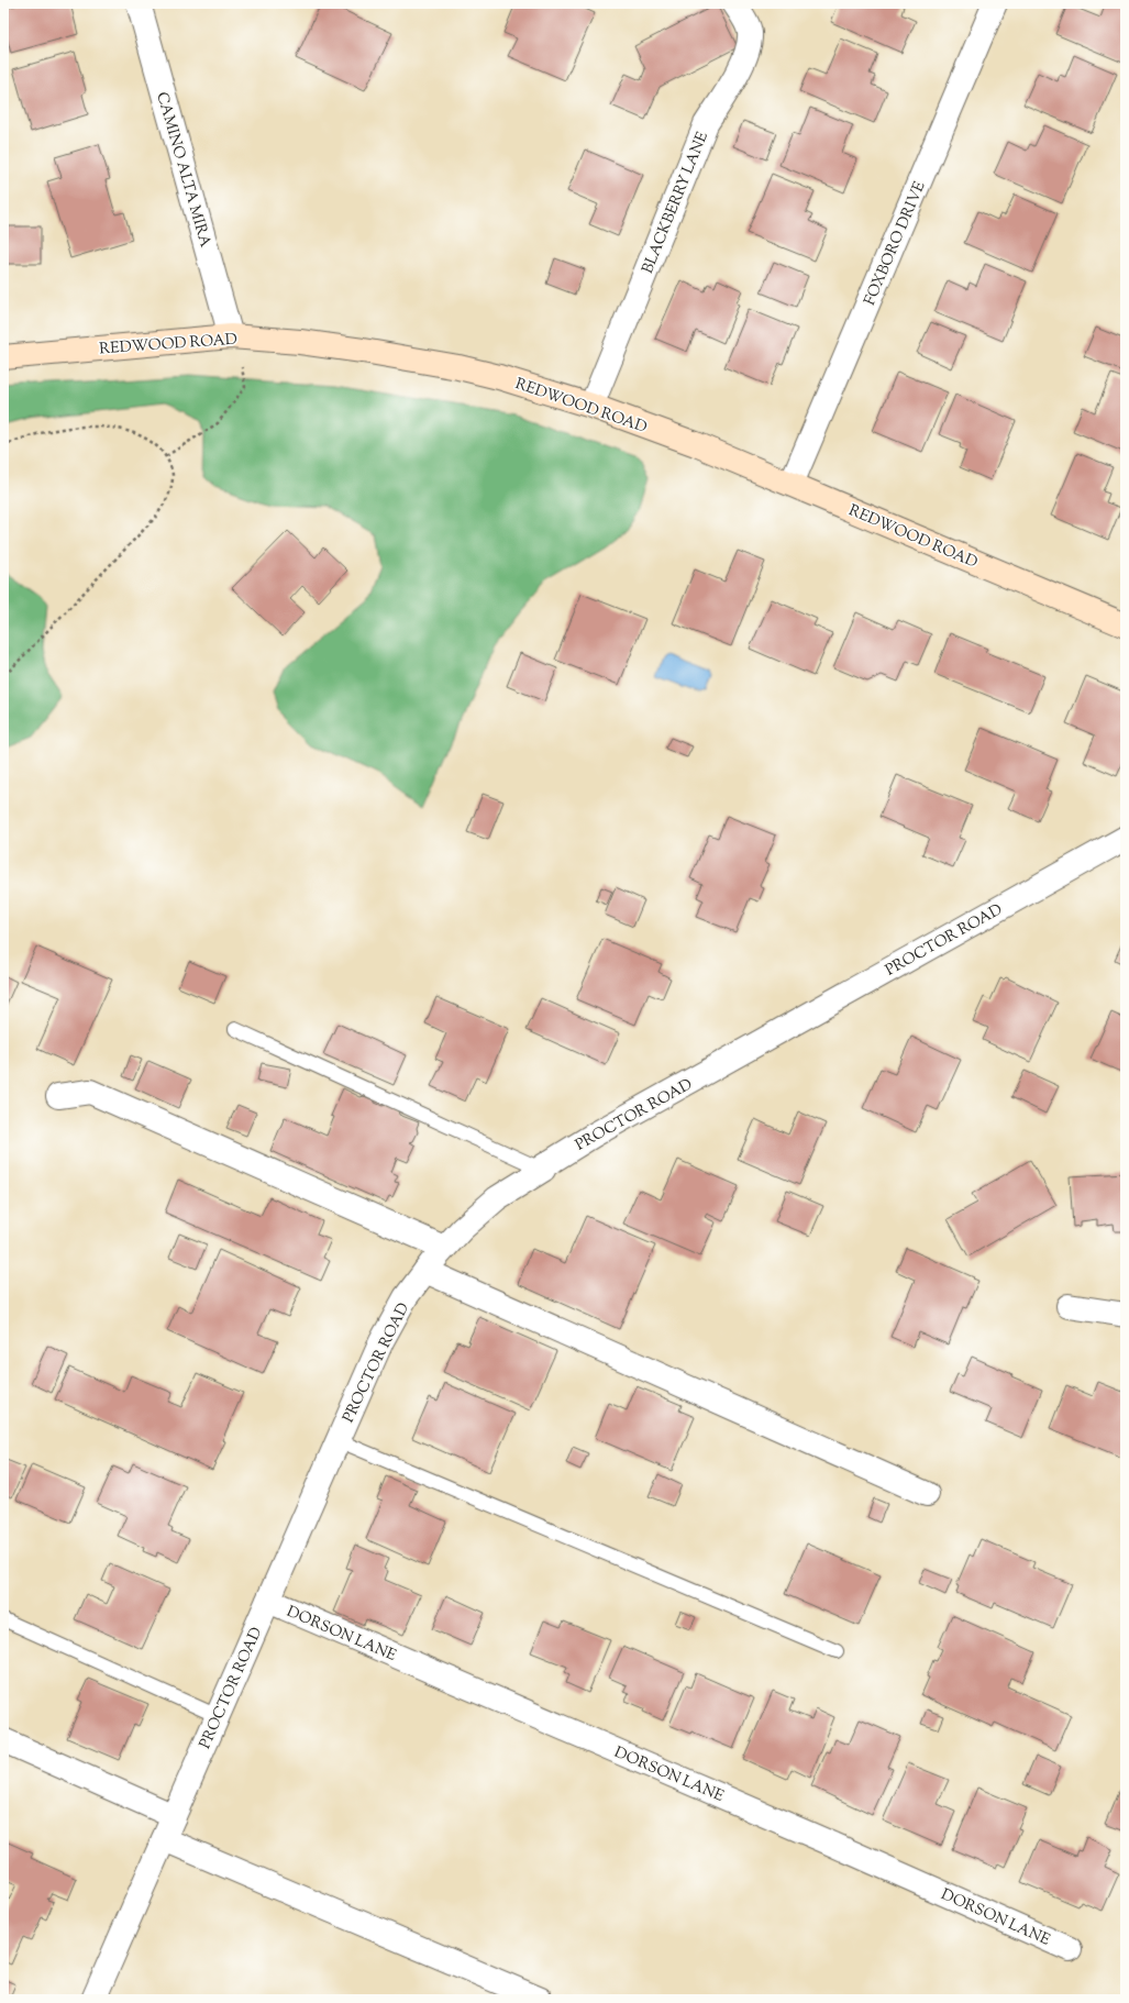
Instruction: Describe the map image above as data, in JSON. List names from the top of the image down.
{
  "streets": {
    "main road": ["REDWOOD ROAD"],
    "street": [
      "CAMINO ALTA MIRA",
      "BLACKBERRY LANE",
      "FOXBORO DRIVE",
      "PROCTOR ROAD",
      "DORSON LANE"
    ]
  },
  "crossings": [
    ["CAMINO ALTA MIRA", "REDWOOD ROAD"],
    ["BLACKBERRY LANE", "REDWOOD ROAD"],
    ["FOXBORO DRIVE", "REDWOOD ROAD"],
    ["PROCTOR ROAD", "DORSON LANE"]
  ]
}
